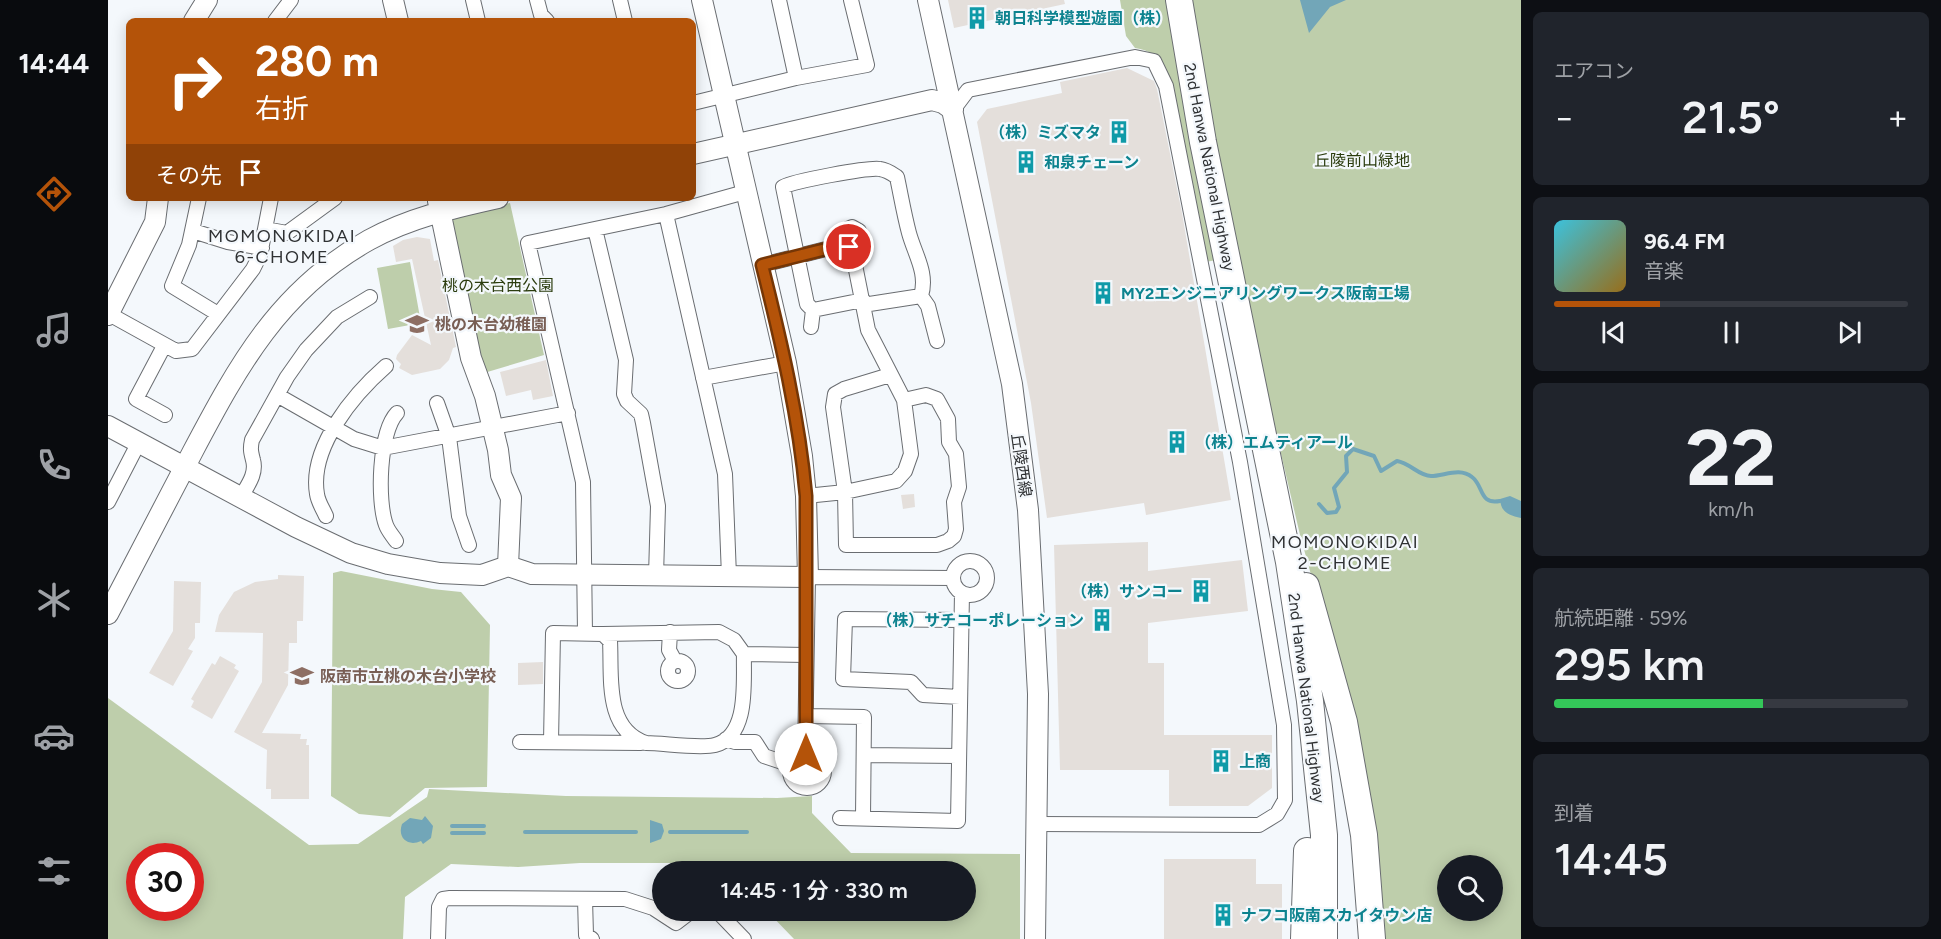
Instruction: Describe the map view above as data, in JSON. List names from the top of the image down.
{
  "streets": {
    "highway": ["2nd Hanwa National Highway"],
    "street": ["丘陵西線"]
  },
  "districts": ["MOMONOKIDAI 6-CHOME", "MOMONOKIDAI 2-CHOME"],
  "parks": ["丘陵前山緑地", "桃の木台西公園"],
  "places": {
    "building": [
      "朝日科学模型遊園（株）",
      "（株）ミズマタ",
      "和泉チェーン",
      "MY2エンジニアリングワークス阪南工場",
      "（株）エムティアール",
      "（株）サンコー",
      "（株）サチコーポレーション",
      "上商",
      "ナフコ阪南スカイタウン店"
    ],
    "school or university": ["桃の木台幼稚園", "阪南市立桃の木台小学校"]
  },
  "page": {
    "tabs": "14:44",
    "tile": [
      "エアコン",
      ["22", "km/h"],
      ["航続距離 · 59%", "295 km"],
      ["到着", "14:45"]
    ],
    "turn": ["280 m", "右折"],
    "heat": ["−", "21.5°", "+"],
    "then": "その先",
    "song": ["96.4 FM", "音楽"],
    "limit": "30",
    "trip": "14:45 · 1 分 · 330 m"
  }
}
